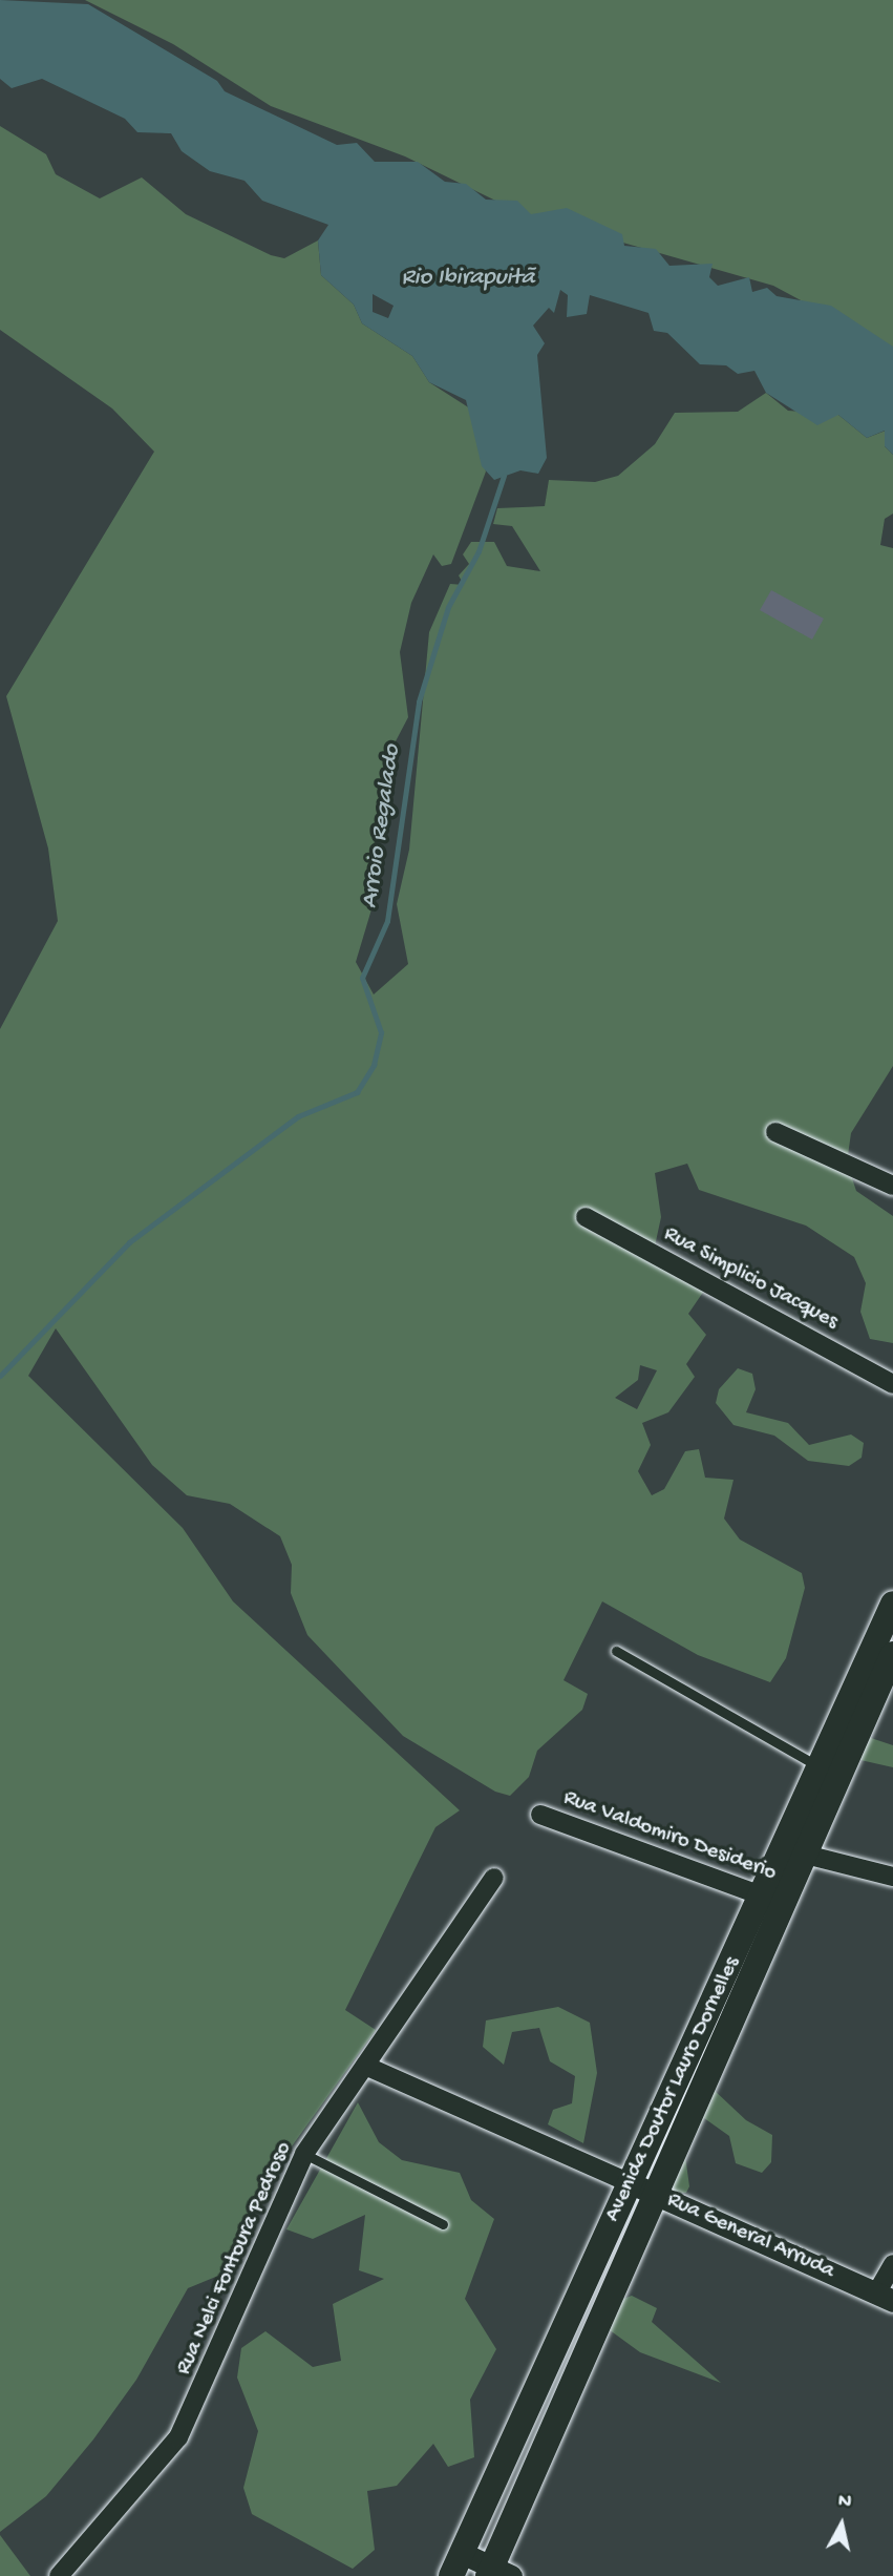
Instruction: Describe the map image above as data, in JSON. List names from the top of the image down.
{
  "streets": {
    "main road": ["Avenida Doutor Lauro Dornelles"],
    "street": [
      "Rua Simplicio Jacques",
      "Rua Valdomiro Desiderio",
      "Rua General Arruda",
      "Rua Nelci Fontoura Pedroso"
    ]
  },
  "crossings": [
    ["Rua Valdomiro Desiderio", "Avenida Doutor Lauro Dornelles"],
    ["Avenida Doutor Lauro Dornelles", "Rua General Arruda"],
    ["Rua General Arruda", "Rua Nelci Fontoura Pedroso"]
  ],
  "water": ["Rio Ibirapuitã", "Arroio Regalado"],
  "north": "top"
}
